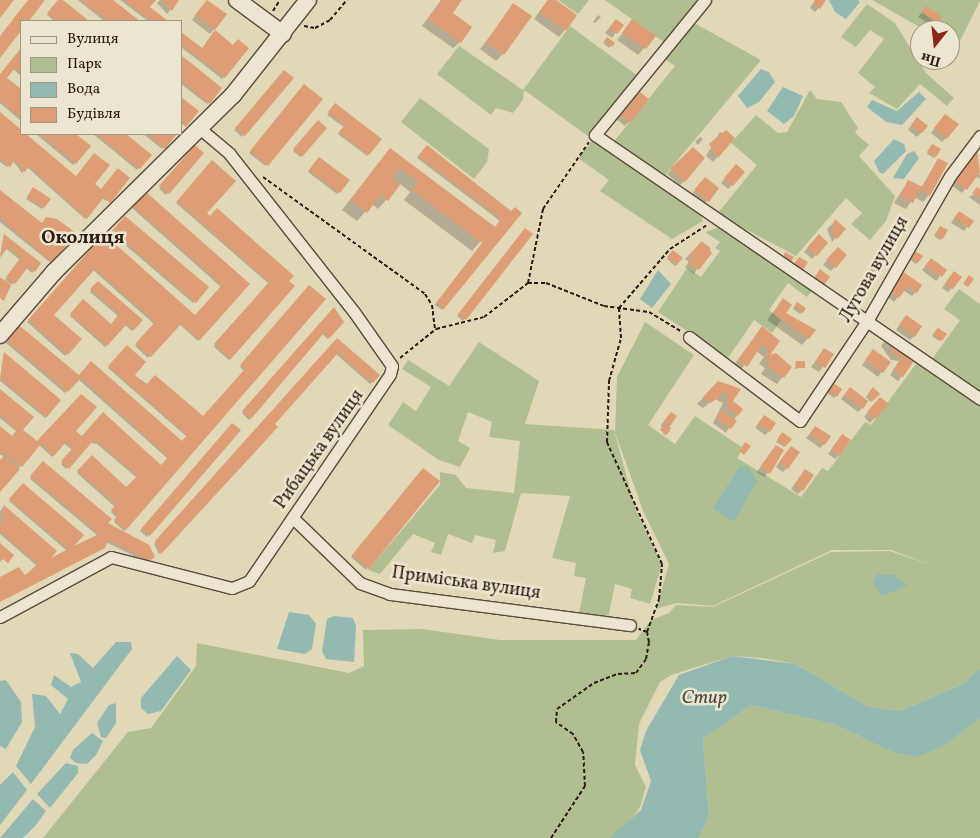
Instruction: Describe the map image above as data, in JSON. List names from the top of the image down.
{
  "streets": {
    "street": ["Лугова вулиця", "Рибацька вулиця", "Приміська вулиця"]
  },
  "crossings": [
    ["Рибацька вулиця", "Приміська вулиця"]
  ],
  "districts": ["Околиця"],
  "water": ["Стир"],
  "legend": [
    "Вулиця",
    "Парк",
    "Вода",
    "Будівля"
  ],
  "north": "bottom"
}
